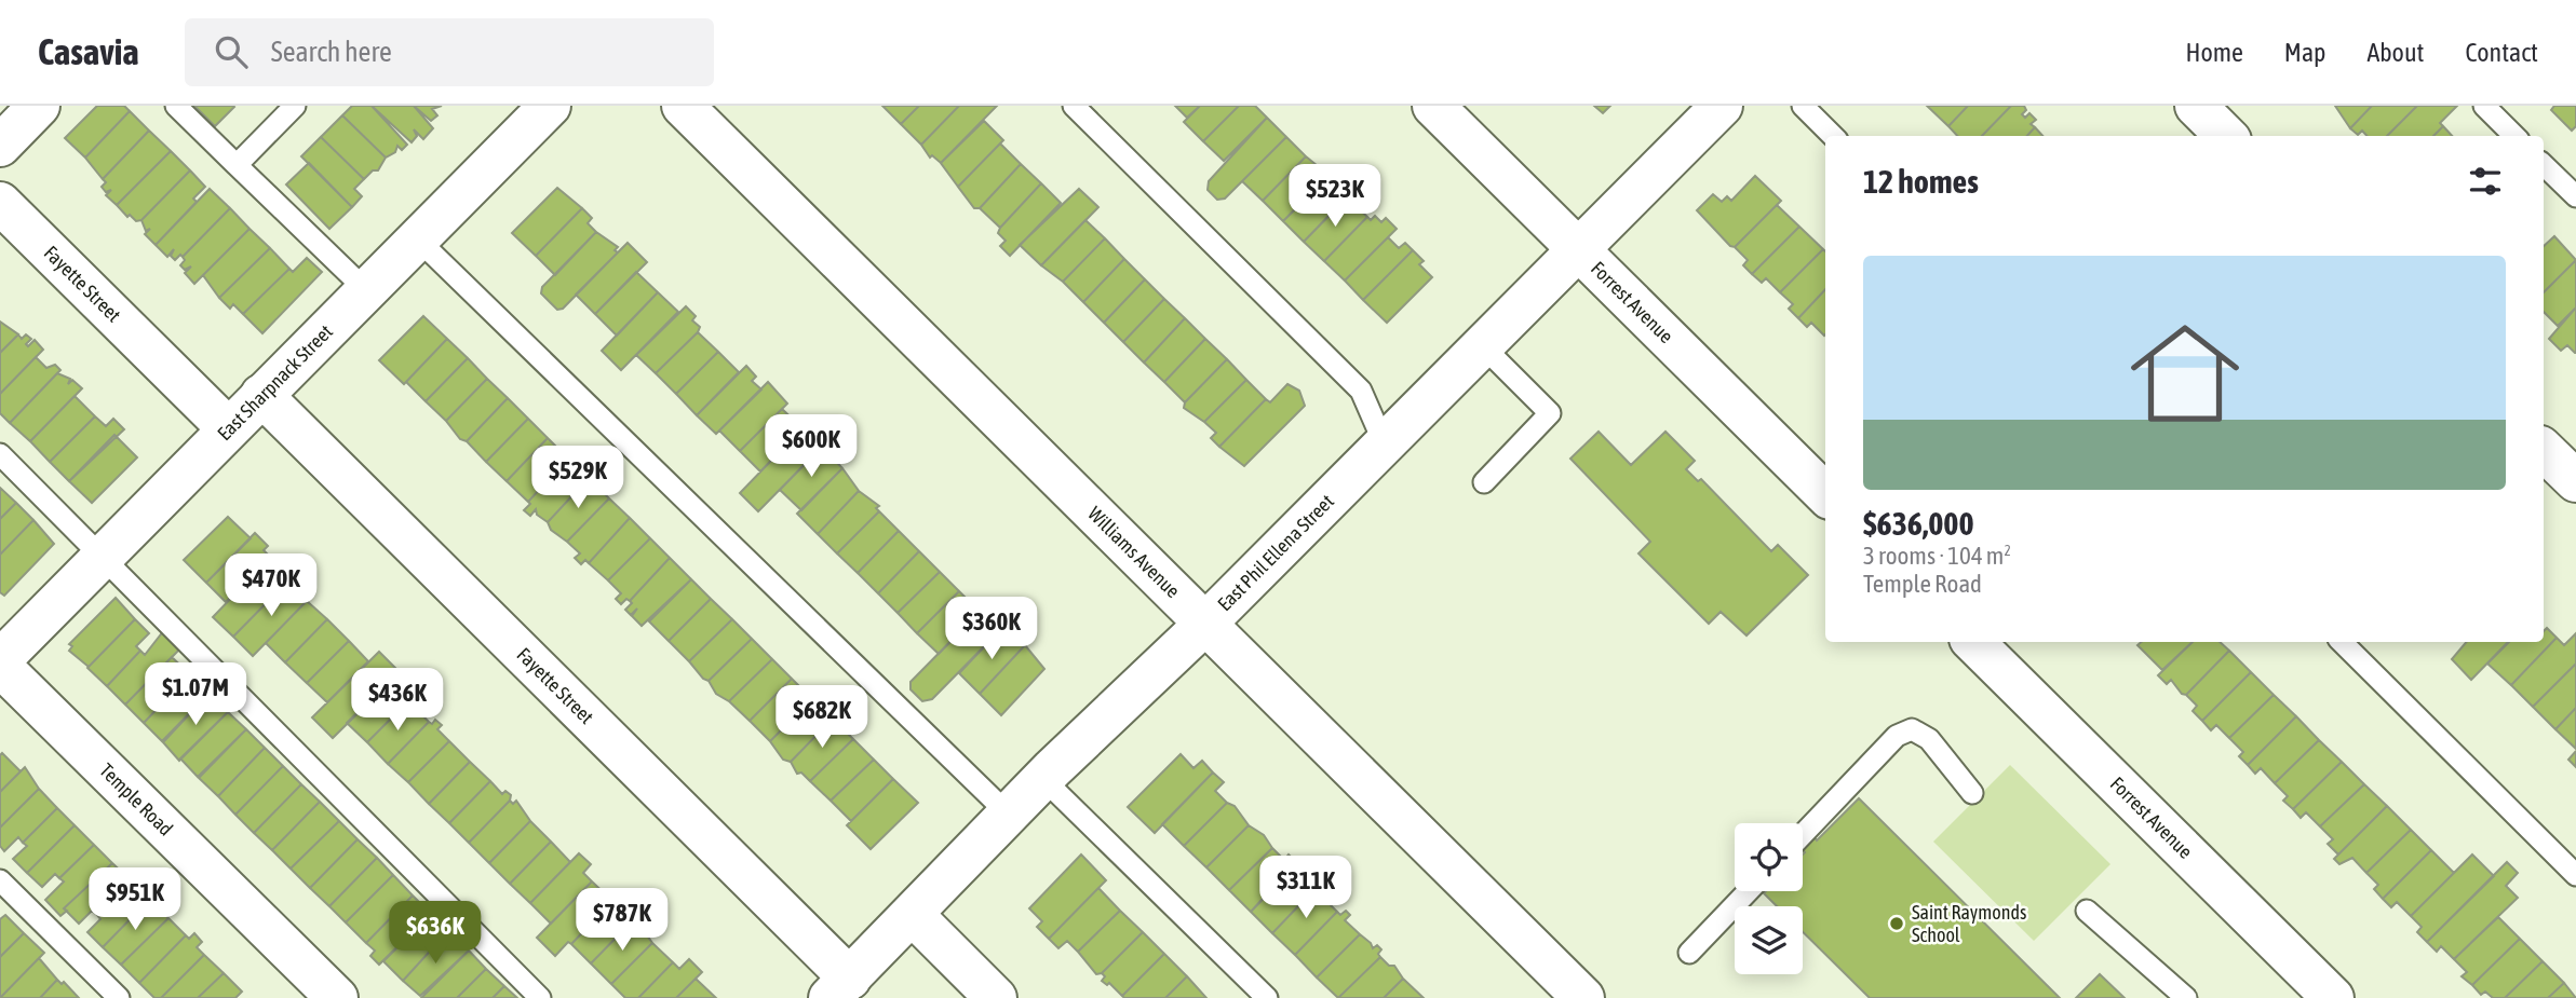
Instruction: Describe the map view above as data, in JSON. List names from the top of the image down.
{
  "streets": {
    "street": [
      "Fayette Street",
      "Forrest Avenue",
      "East Sharpnack Street",
      "Williams Avenue",
      "East Phil Ellena Street",
      "Temple Road"
    ]
  },
  "crossings": [
    ["Fayette Street", "East Sharpnack Street"],
    ["Fayette Street", "East Phil Ellena Street"],
    ["Forrest Avenue", "East Phil Ellena Street"],
    ["East Sharpnack Street", "Temple Road"],
    ["Williams Avenue", "East Phil Ellena Street"]
  ],
  "places": ["Saint Raymonds School"],
  "page": {
    "header": "Casavia",
    "search": "Search here",
    "nav": [
      "Home",
      "Map",
      "About",
      "Contact"
    ],
    "heading": "12 homes",
    "price": [
      "$523K",
      "$600K",
      "$529K",
      "$470K",
      "$360K",
      "$1.07M",
      "$436K",
      "$682K",
      "$311K",
      "$951K",
      "$787K",
      "$636K"
    ],
    "list": [
      {
        "name": "$636,000",
        "note": "3 rooms · 104 m² · Temple Road"
      }
    ]
  }
}
